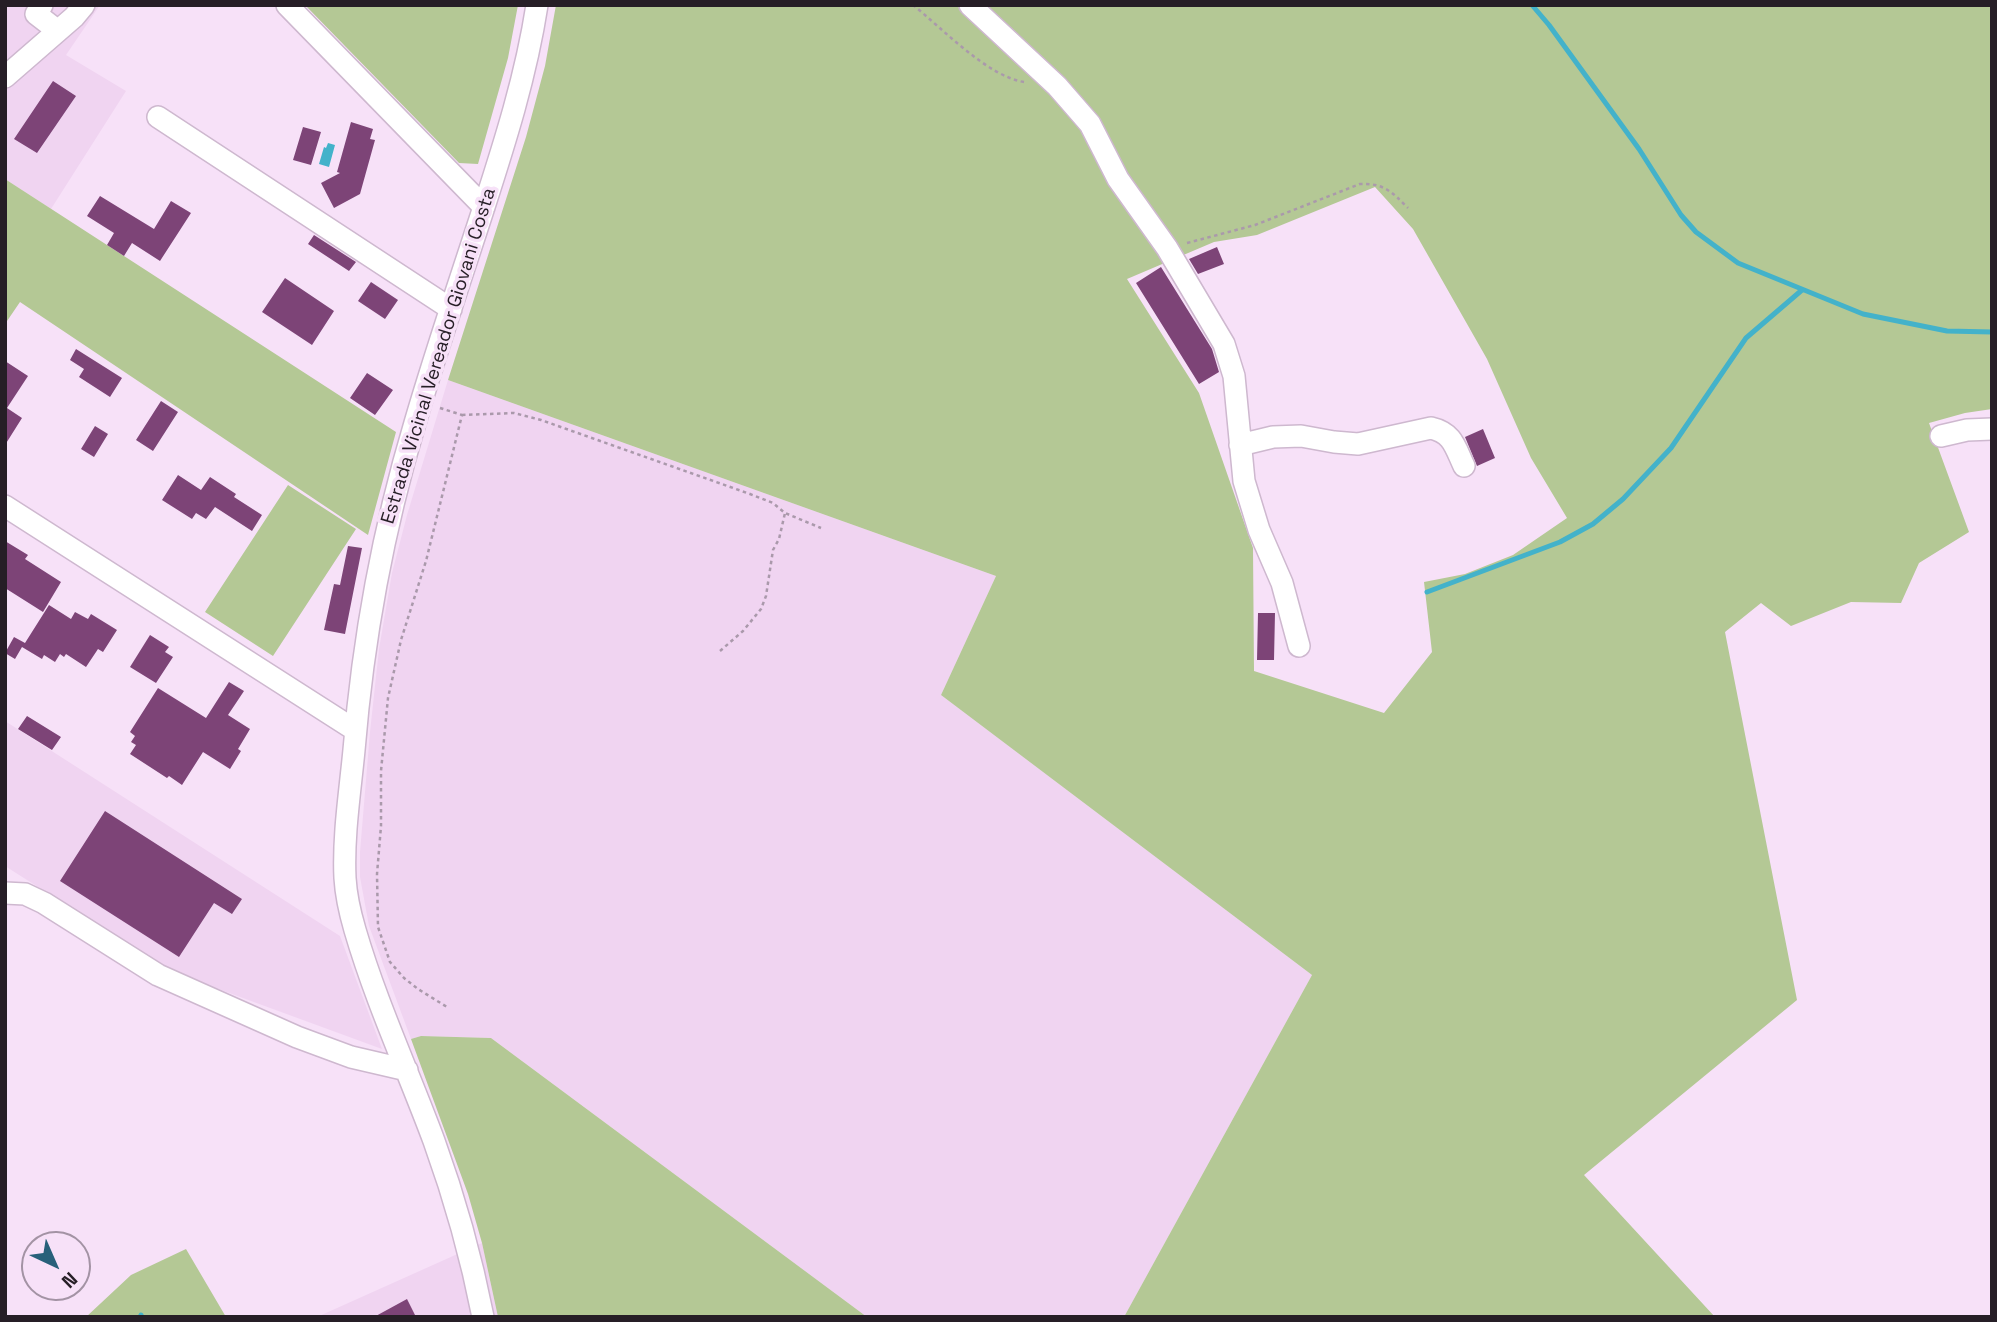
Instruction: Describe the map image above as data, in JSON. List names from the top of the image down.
{
  "streets": {
    "street": ["Estrada Vicinal Vereador Giovani Costa"]
  },
  "north": "bottom right"
}
